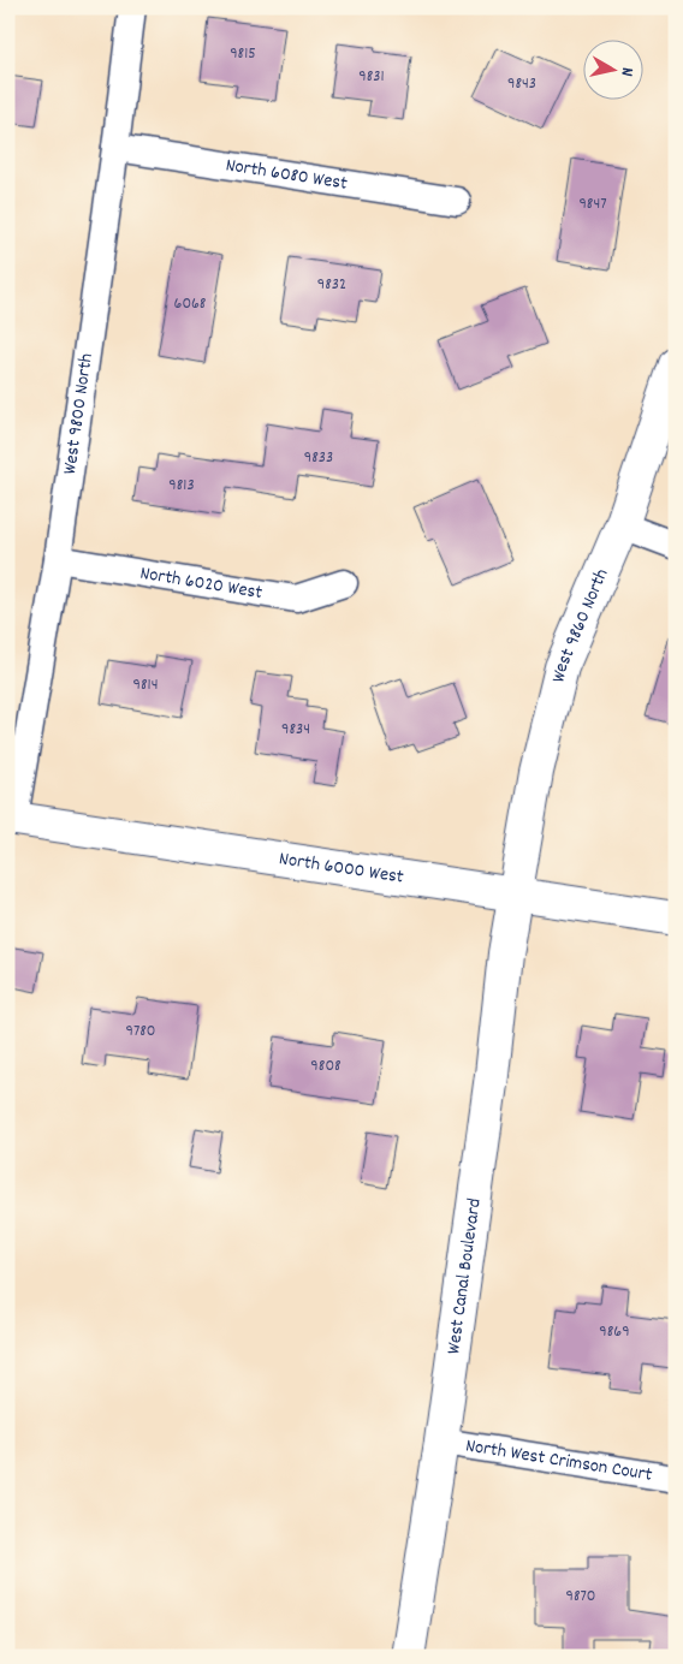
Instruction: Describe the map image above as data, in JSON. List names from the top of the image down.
{
  "streets": {
    "street": [
      "North 6080 West",
      "West 9800 North",
      "North 6020 West",
      "West 9860 North",
      "North 6000 West",
      "West Canal Boulevard",
      "North West Crimson Court"
    ]
  },
  "crossings": [
    ["North 6080 West", "West 9800 North"],
    ["West 9800 North", "North 6020 West"],
    ["West 9800 North", "North 6000 West"],
    ["West 9860 North", "North 6000 West"],
    ["West 9860 North", "West Canal Boulevard"],
    ["North 6000 West", "West Canal Boulevard"],
    ["West Canal Boulevard", "North West Crimson Court"]
  ],
  "house_numbers": [
    "9815",
    "9831",
    "9843",
    "9847",
    "9832",
    "6068",
    "9833",
    "9813",
    "9814",
    "9834",
    "9780",
    "9808",
    "9869",
    "9870"
  ],
  "north": "right"
}
